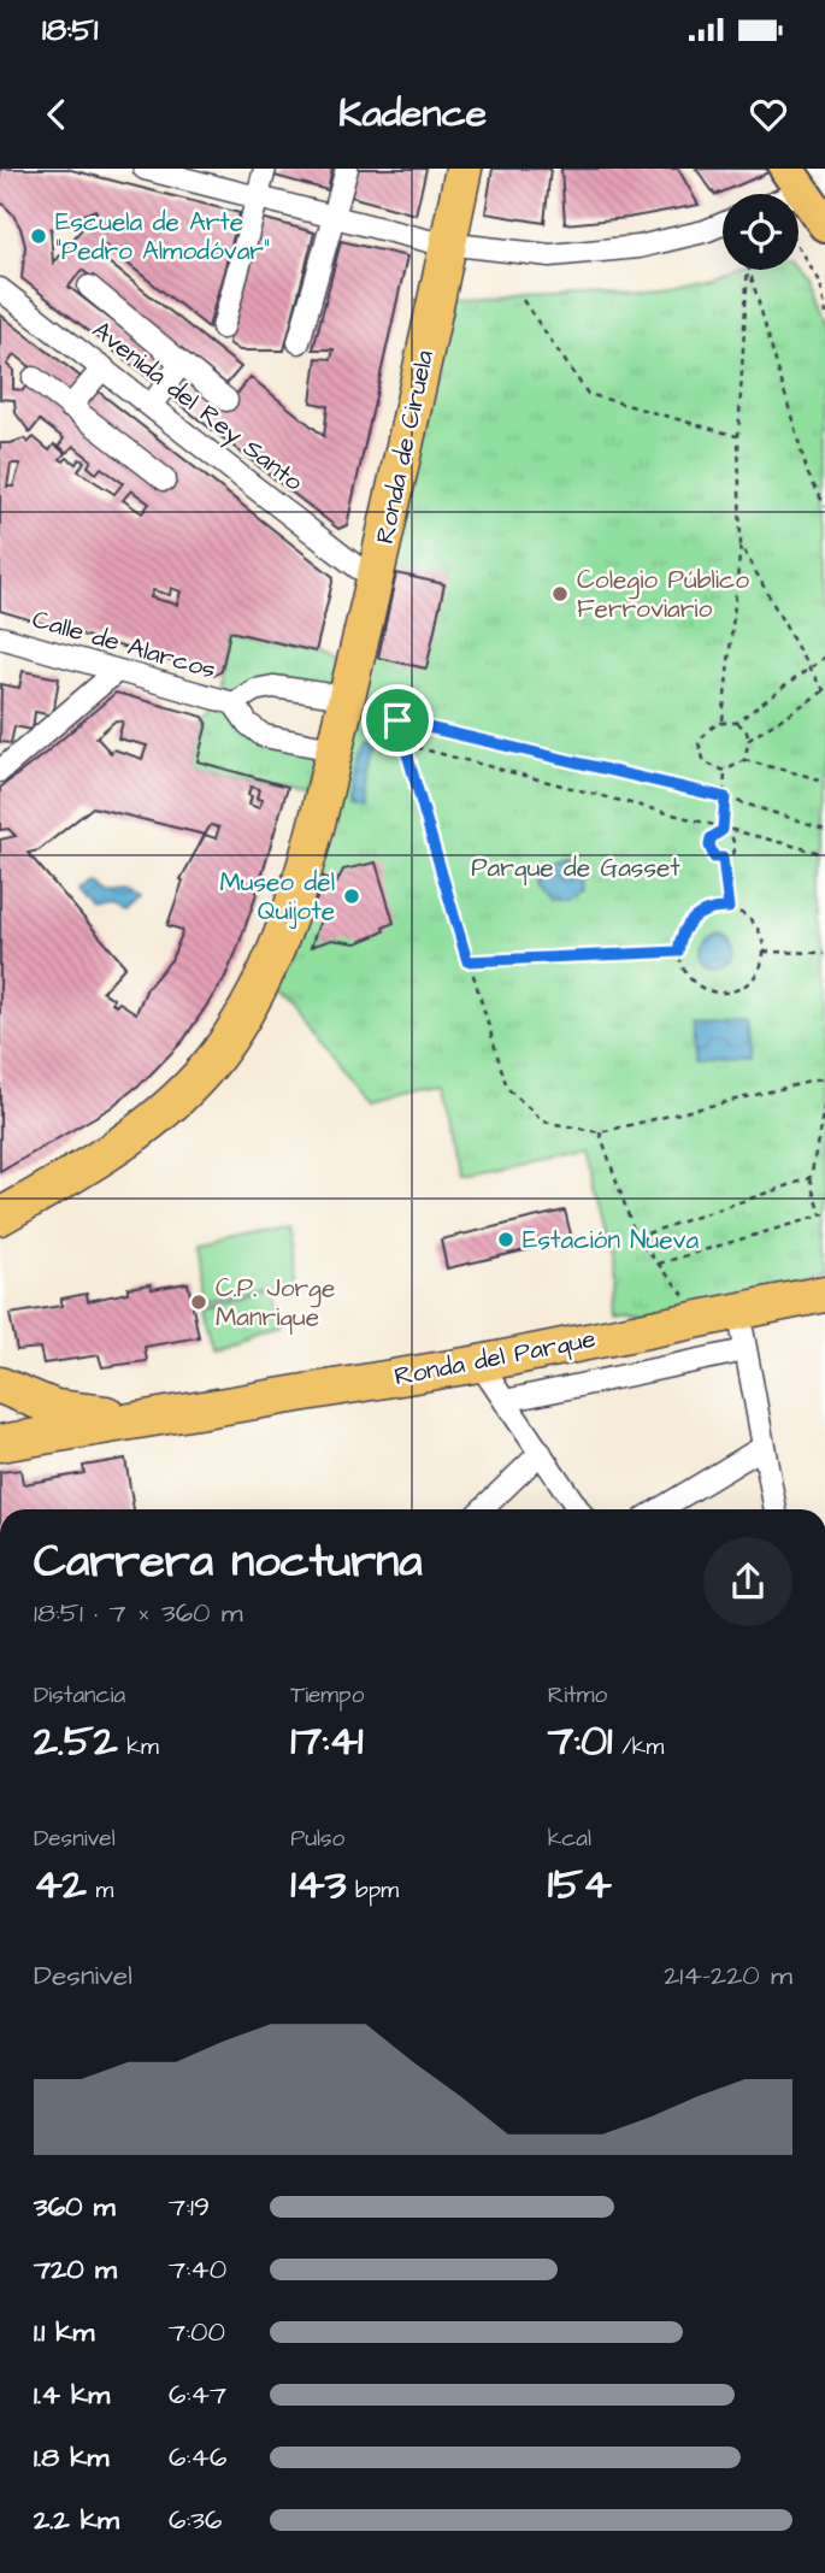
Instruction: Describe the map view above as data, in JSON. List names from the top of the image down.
{
  "streets": {
    "highway": ["Ronda de Ciruela", "Ronda del Parque"],
    "street": ["Avenida del Rey Santo", "Calle de Alarcos"]
  },
  "crossings": [
    ["Avenida del Rey Santo", "Ronda de Ciruela"]
  ],
  "parks": ["Parque de Gasset"],
  "places": [
    "Escuela de Arte \"Pedro Almodóvar\"",
    "Colegio Público Ferroviario",
    "Museo del Quijote",
    "Estación Nueva",
    "C.P. Jorge Manrique"
  ],
  "page": {
    "status": "18:51",
    "header": "Kadence",
    "heading": ["Carrera nocturna", "18:51 · 7 × 360 m"],
    "stats": [
      ["Distancia", "2.52 km"],
      ["Tiempo", "17:41"],
      ["Ritmo", "7:01 /km"],
      ["Desnivel", "42 m"],
      ["Pulso", "143 bpm"],
      ["kcal", "154"]
    ],
    "chart": ["Desnivel", "214–220 m"],
    "list": [
      {
        "name": "360 m",
        "note": "7:19"
      },
      {
        "name": "720 m",
        "note": "7:40"
      },
      {
        "name": "1.1 km",
        "note": "7:00"
      },
      {
        "name": "1.4 km",
        "note": "6:47"
      },
      {
        "name": "1.8 km",
        "note": "6:46"
      },
      {
        "name": "2.2 km",
        "note": "6:36"
      }
    ]
  }
}
